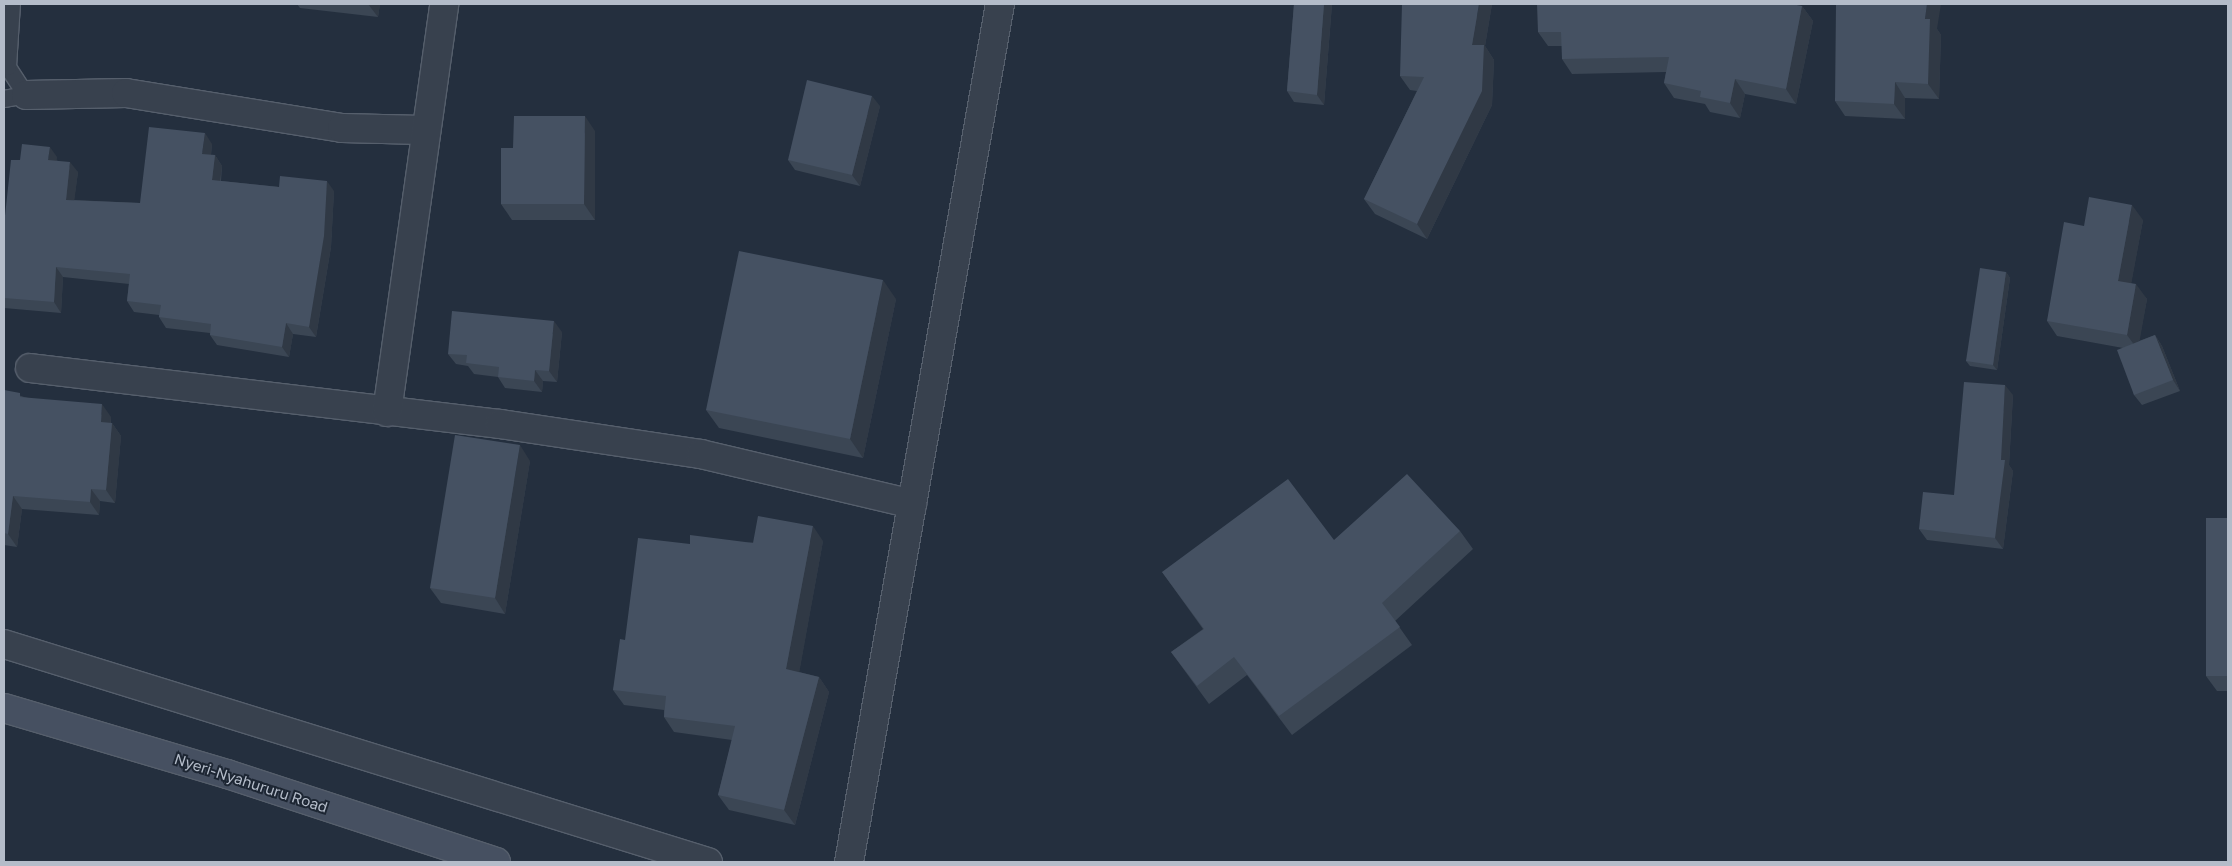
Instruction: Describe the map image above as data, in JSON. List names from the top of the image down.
{
  "streets": {
    "main road": ["Nyeri-Nyahururu Road"]
  }
}
